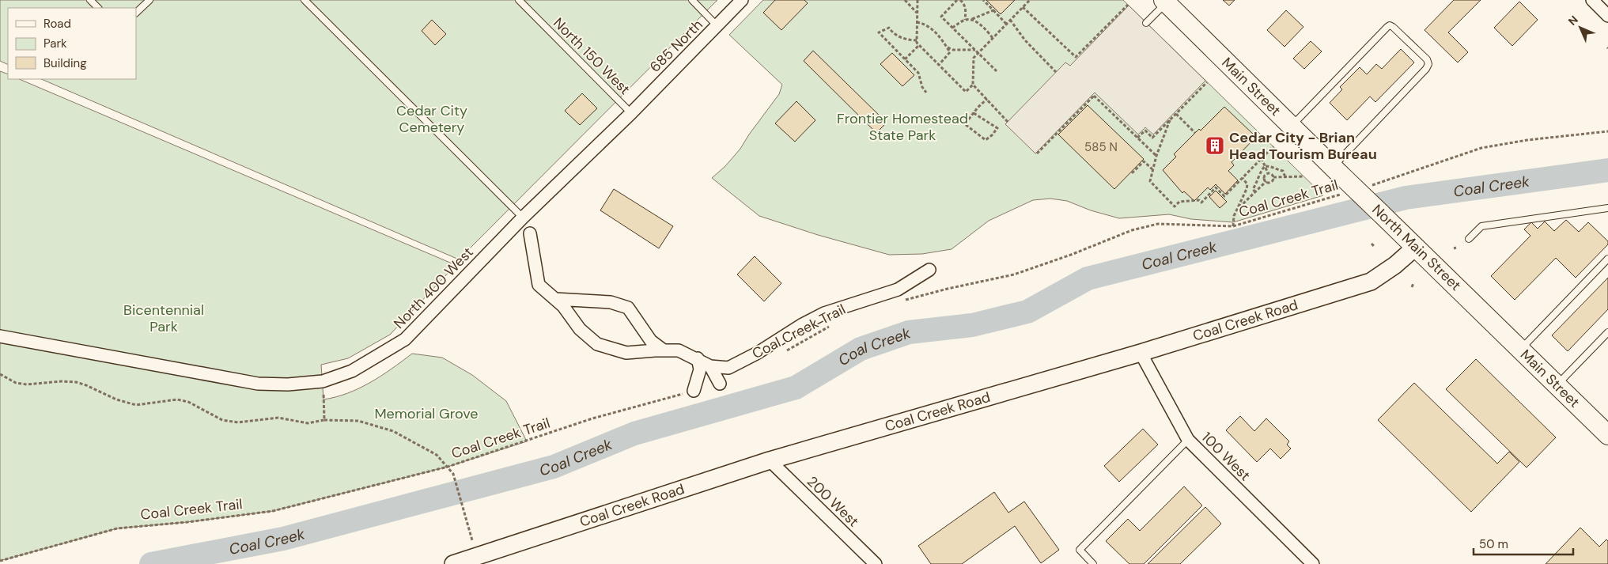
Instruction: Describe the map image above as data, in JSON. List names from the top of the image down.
{
  "streets": {
    "main road": ["Main Street", "North Main Street", "Coal Creek Road"],
    "street": [
      "685 North",
      "North 400 West",
      "100 West",
      "200 West"
    ],
    "lane": ["North 150 West"],
    "path": ["Coal Creek Trail"]
  },
  "crossings": [
    ["685 North", "North 150 West"],
    ["685 North", "North 400 West"],
    ["North 150 West", "North 400 West"],
    ["Main Street", "North Main Street"],
    ["North Main Street", "Coal Creek Road"],
    ["Coal Creek Road", "100 West"],
    ["Coal Creek Road", "200 West"]
  ],
  "water": ["Coal Creek"],
  "parks": [
    "Cedar City Cemetery",
    "Frontier Homestead State Park",
    "Bicentennial Park",
    "Memorial Grove"
  ],
  "places": {
    "building": ["Cedar City - Brian Head Tourism Bureau"]
  },
  "house_numbers": ["585 N"],
  "legend": ["Road", "Park", "Building"],
  "scale_bar": "50 m",
  "north": "top left"
}
